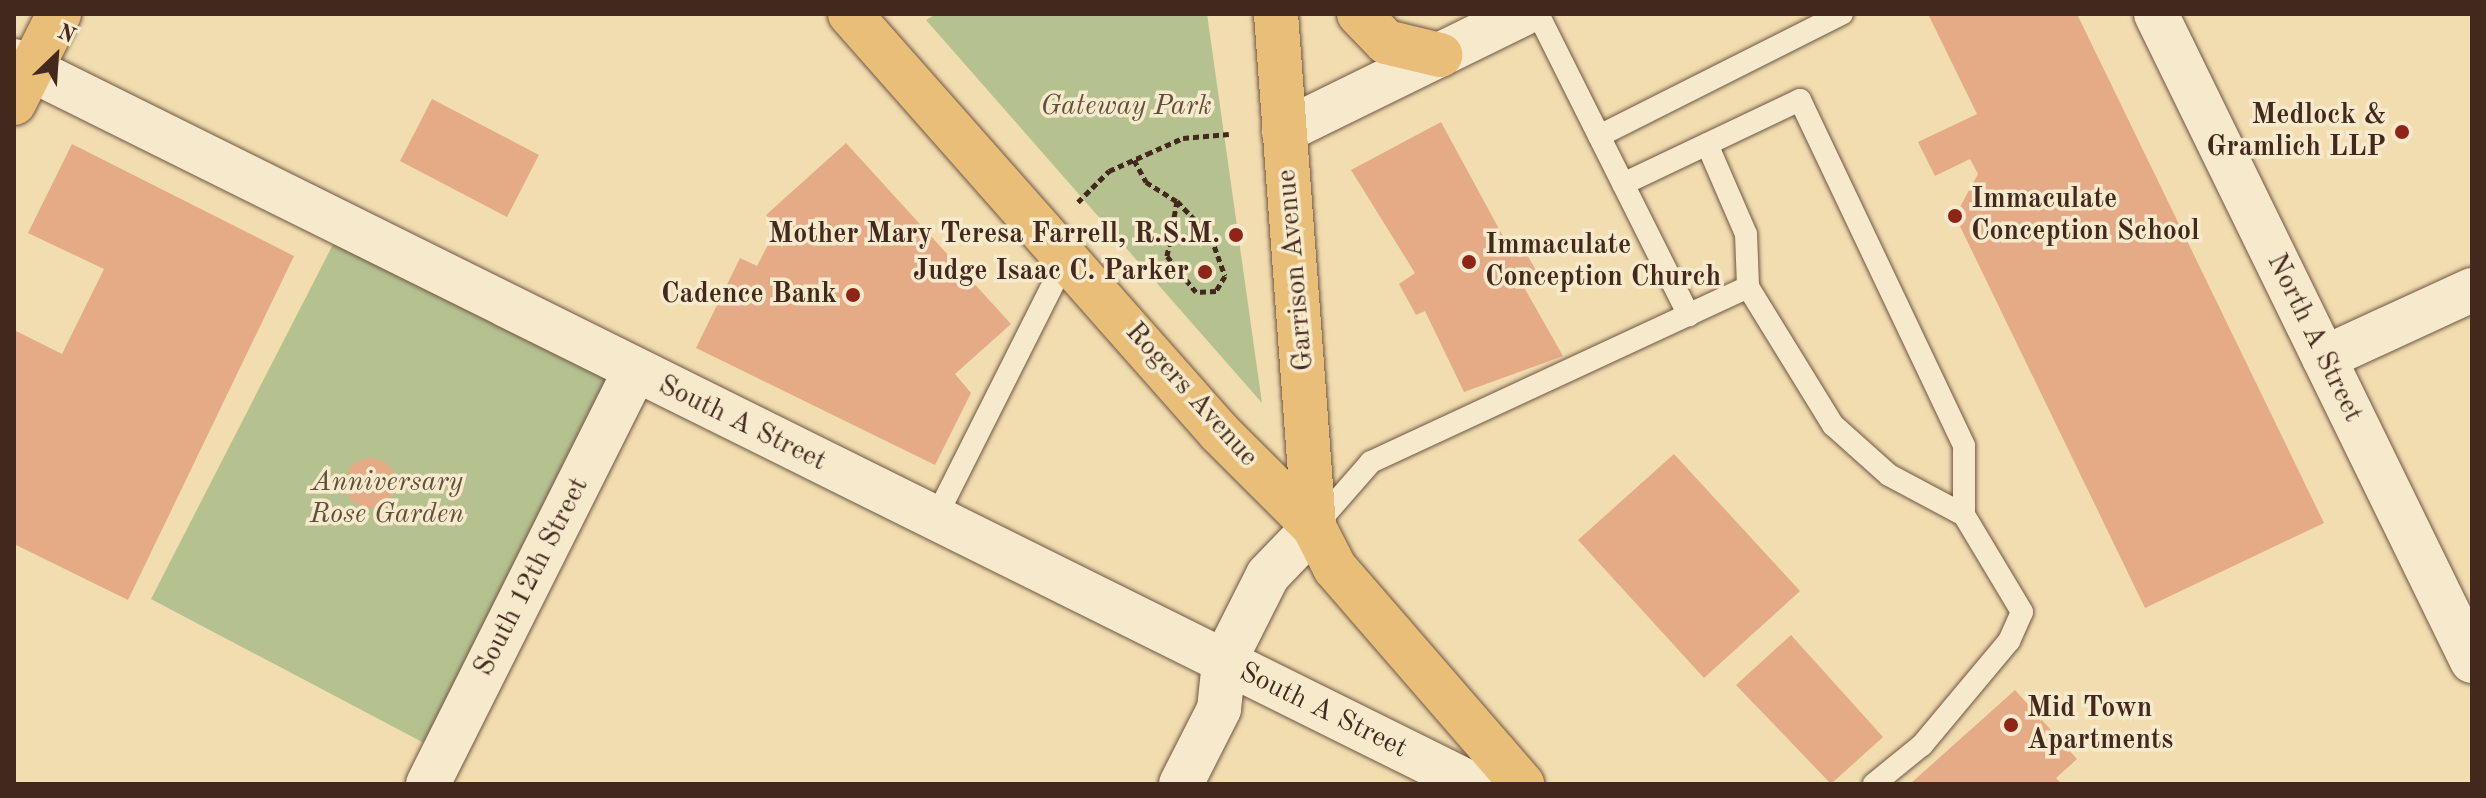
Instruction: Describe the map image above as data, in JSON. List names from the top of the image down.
{
  "streets": {
    "main road": ["Garrison Avenue", "Rogers Avenue"],
    "street": ["North A Street", "South A Street", "South 12th Street"]
  },
  "crossings": [
    ["Garrison Avenue", "Rogers Avenue"],
    ["South A Street", "South 12th Street"]
  ],
  "parks": ["Gateway Park", "Anniversary Rose Garden"],
  "places": [
    "Medlock & Gramlich LLP",
    "Immaculate Conception School",
    "Mother Mary Teresa Farrell, R.S.M.",
    "Immaculate Conception Church",
    "Judge Isaac C. Parker",
    "Cadence Bank",
    "Mid Town Apartments"
  ],
  "north": "top right"
}
